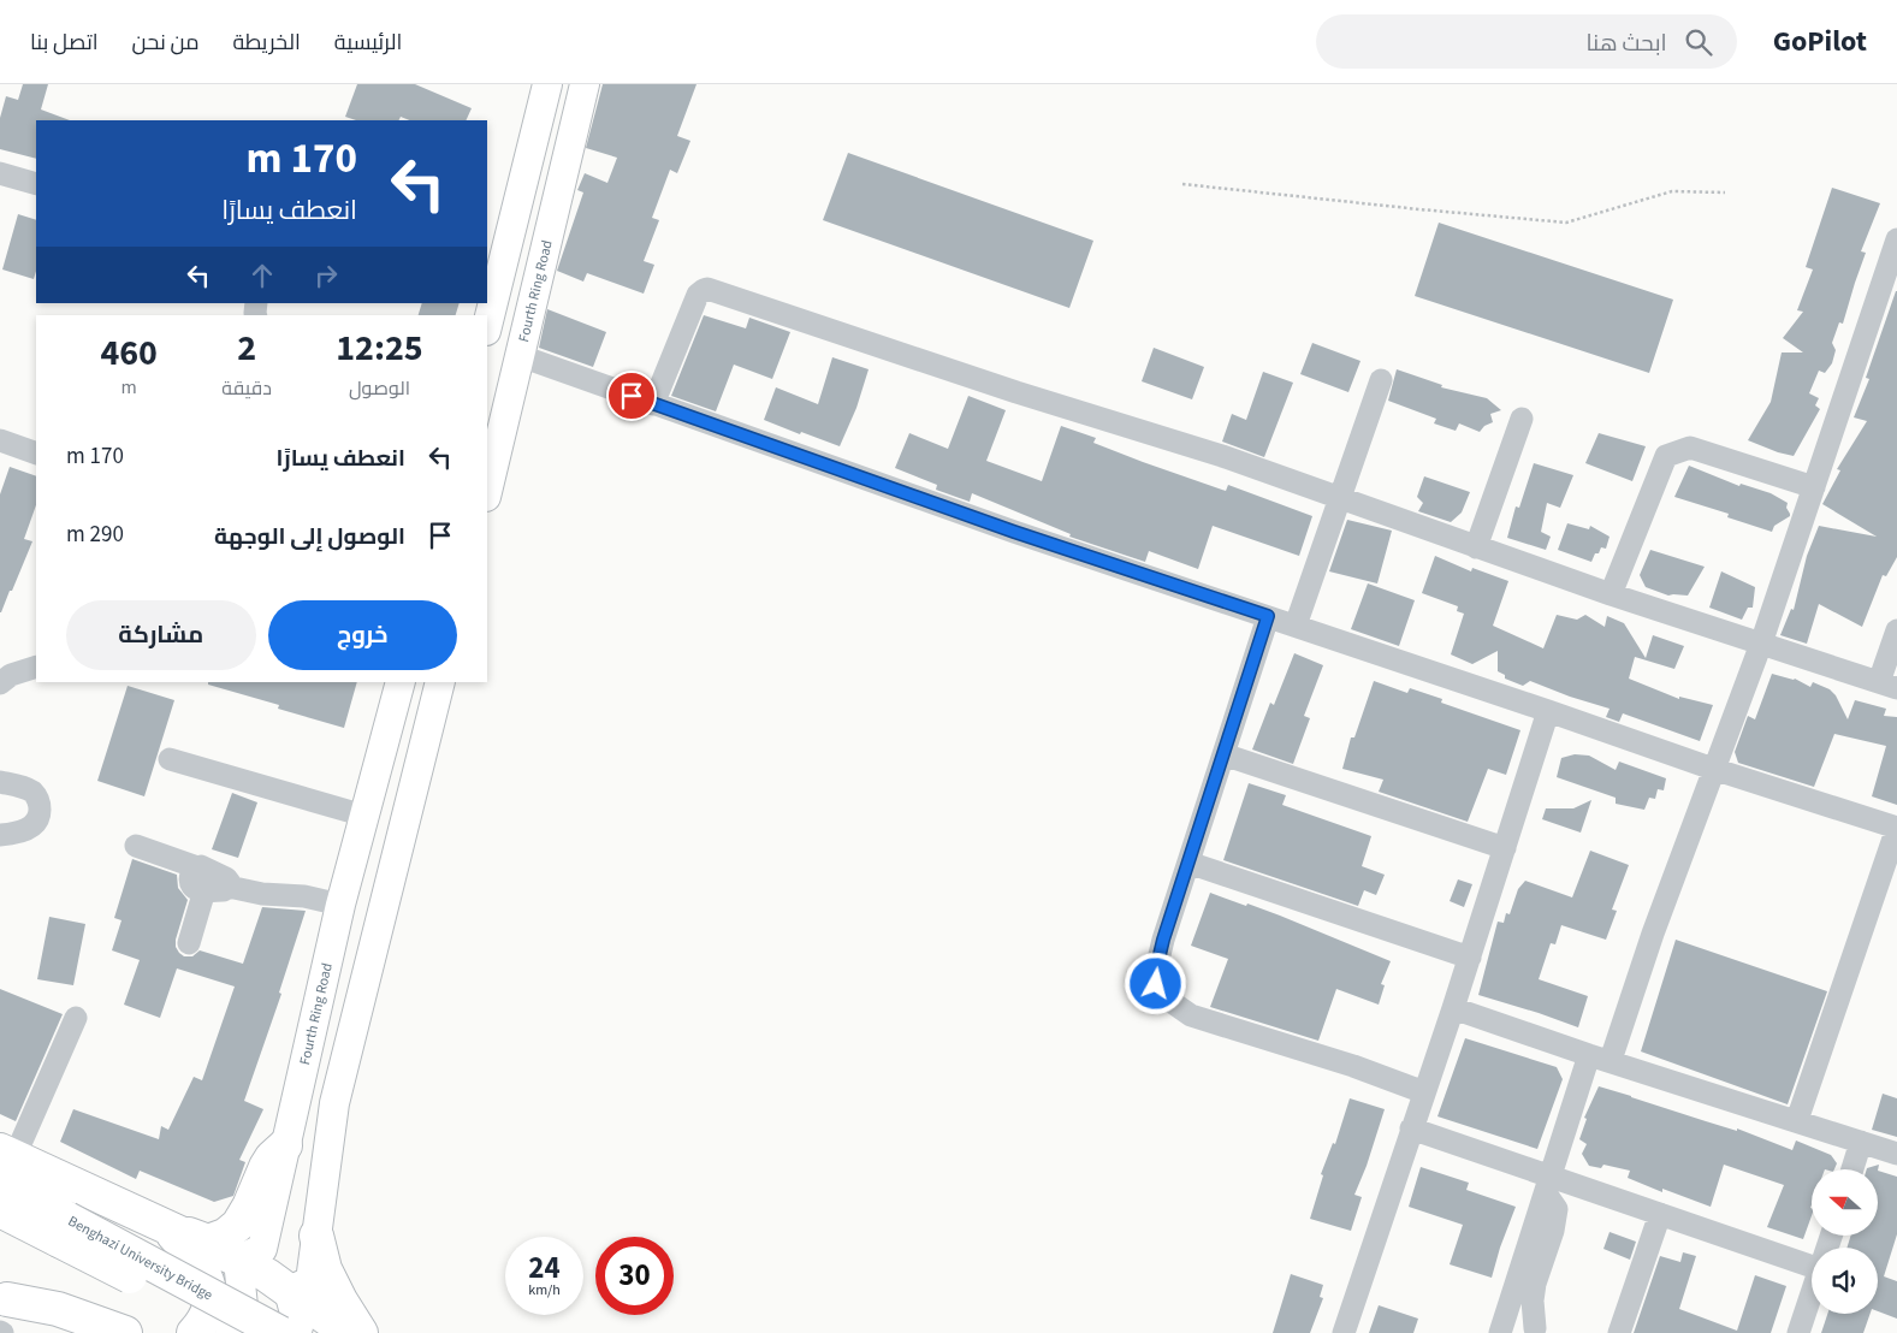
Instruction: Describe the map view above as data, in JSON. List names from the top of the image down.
{
  "streets": {
    "highway": ["Benghazi University Bridge"],
    "main road": ["Fourth Ring Road"]
  },
  "north": "left",
  "page": {
    "header": "GoPilot",
    "search": "ابحث هنا",
    "nav": [
      "الرئيسية",
      "الخريطة",
      "من نحن",
      "اتصل بنا"
    ],
    "turn": ["170 m", "انعطف يسارًا"],
    "eta": [
      "12:25",
      "الوصول",
      "2",
      "دقيقة",
      "460",
      "m"
    ],
    "list": [
      {
        "name": "انعطف يسارًا",
        "value": "170 m"
      },
      {
        "name": "الوصول إلى الوجهة",
        "value": "290 m"
      }
    ],
    "buttons": ["خروج", "مشاركة"],
    "speed": "24 km/h",
    "limit": "30"
  }
}
